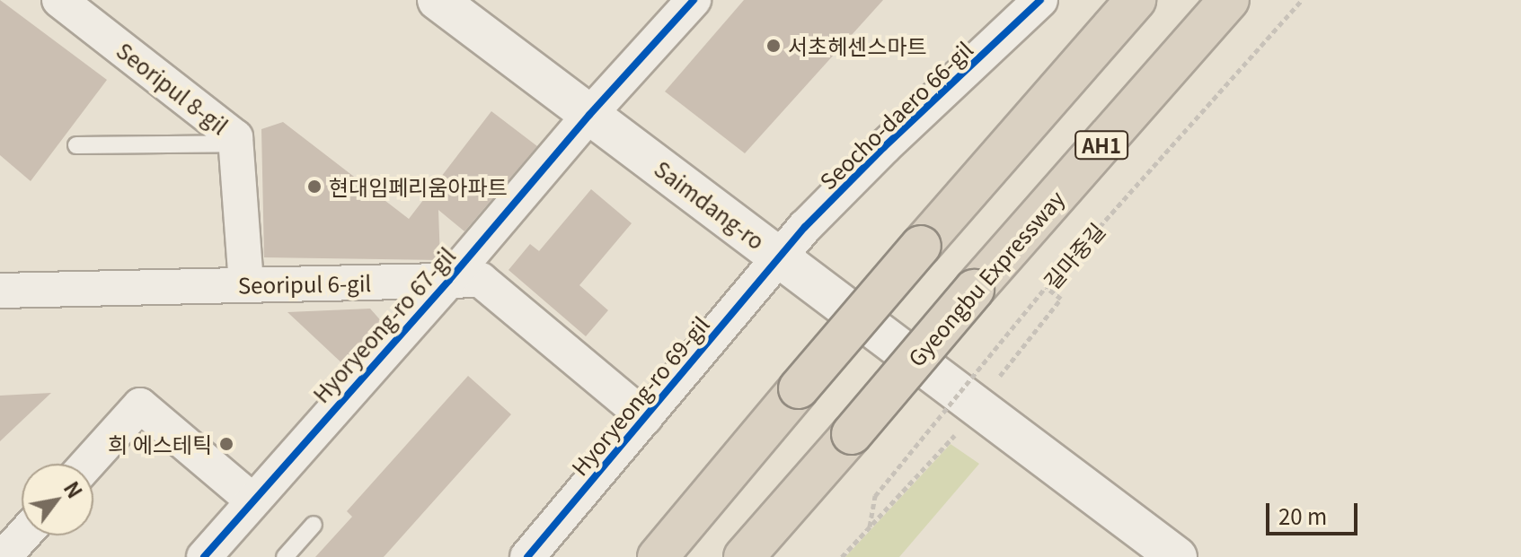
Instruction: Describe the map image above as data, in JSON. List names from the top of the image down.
{
  "streets": {
    "highway": ["AH1", "Gyeongbu Expressway"],
    "main road": ["Saimdang-ro"],
    "street": [
      "Seoripul 8-gil",
      "Seocho-daero 66-gil",
      "Seoripul 6-gil",
      "Hyoryeong-ro 67-gil",
      "Hyoryeong-ro 69-gil"
    ],
    "path": ["길마중길"]
  },
  "crossings": [
    ["Seoripul 8-gil", "Seoripul 6-gil"],
    ["Seocho-daero 66-gil", "Saimdang-ro"],
    ["Seocho-daero 66-gil", "Hyoryeong-ro 69-gil"],
    ["Saimdang-ro", "Hyoryeong-ro 67-gil"],
    ["Saimdang-ro", "Hyoryeong-ro 69-gil"],
    ["Seoripul 6-gil", "Hyoryeong-ro 67-gil"],
    ["Seoripul 6-gil", "Hyoryeong-ro 69-gil"]
  ],
  "places": ["서초헤센스마트", "현대임페리움아파트", "희 에스테틱"],
  "scale_bar": "20 m",
  "north": "top right"
}
